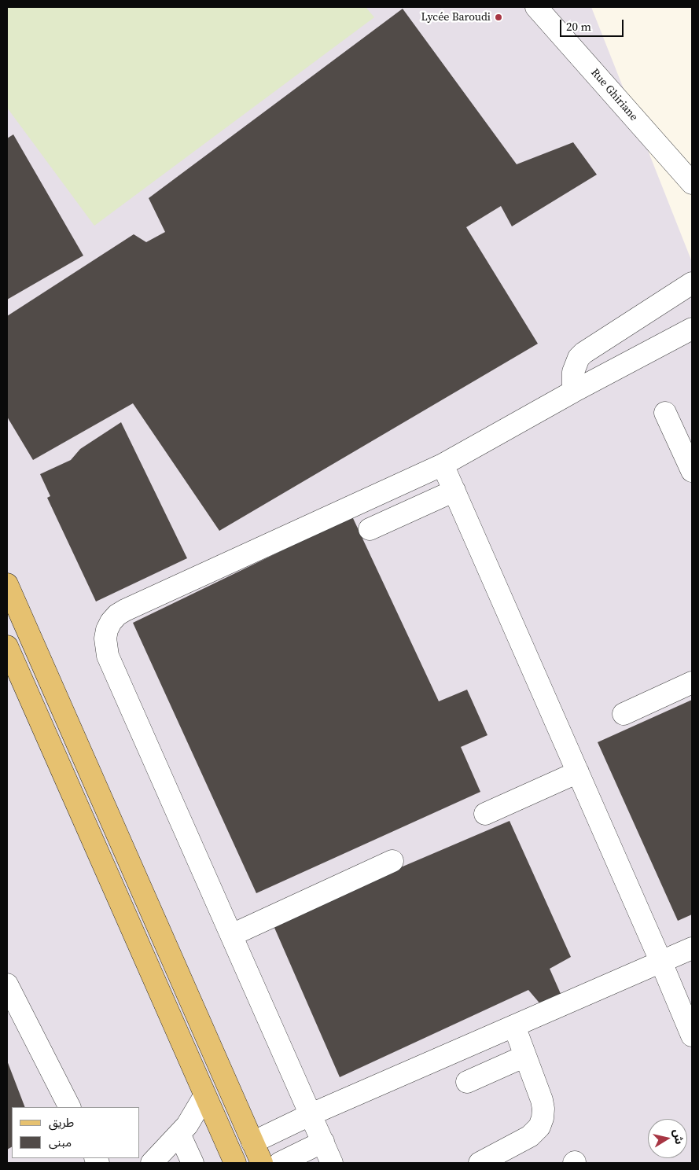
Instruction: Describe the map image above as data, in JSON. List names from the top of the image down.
{
  "streets": {
    "street": ["Rue Ghiriane"]
  },
  "places": ["Lycée Baroudi"],
  "legend": ["طريق", "مبنى"],
  "scale_bar": "20 m",
  "north": "right"
}
